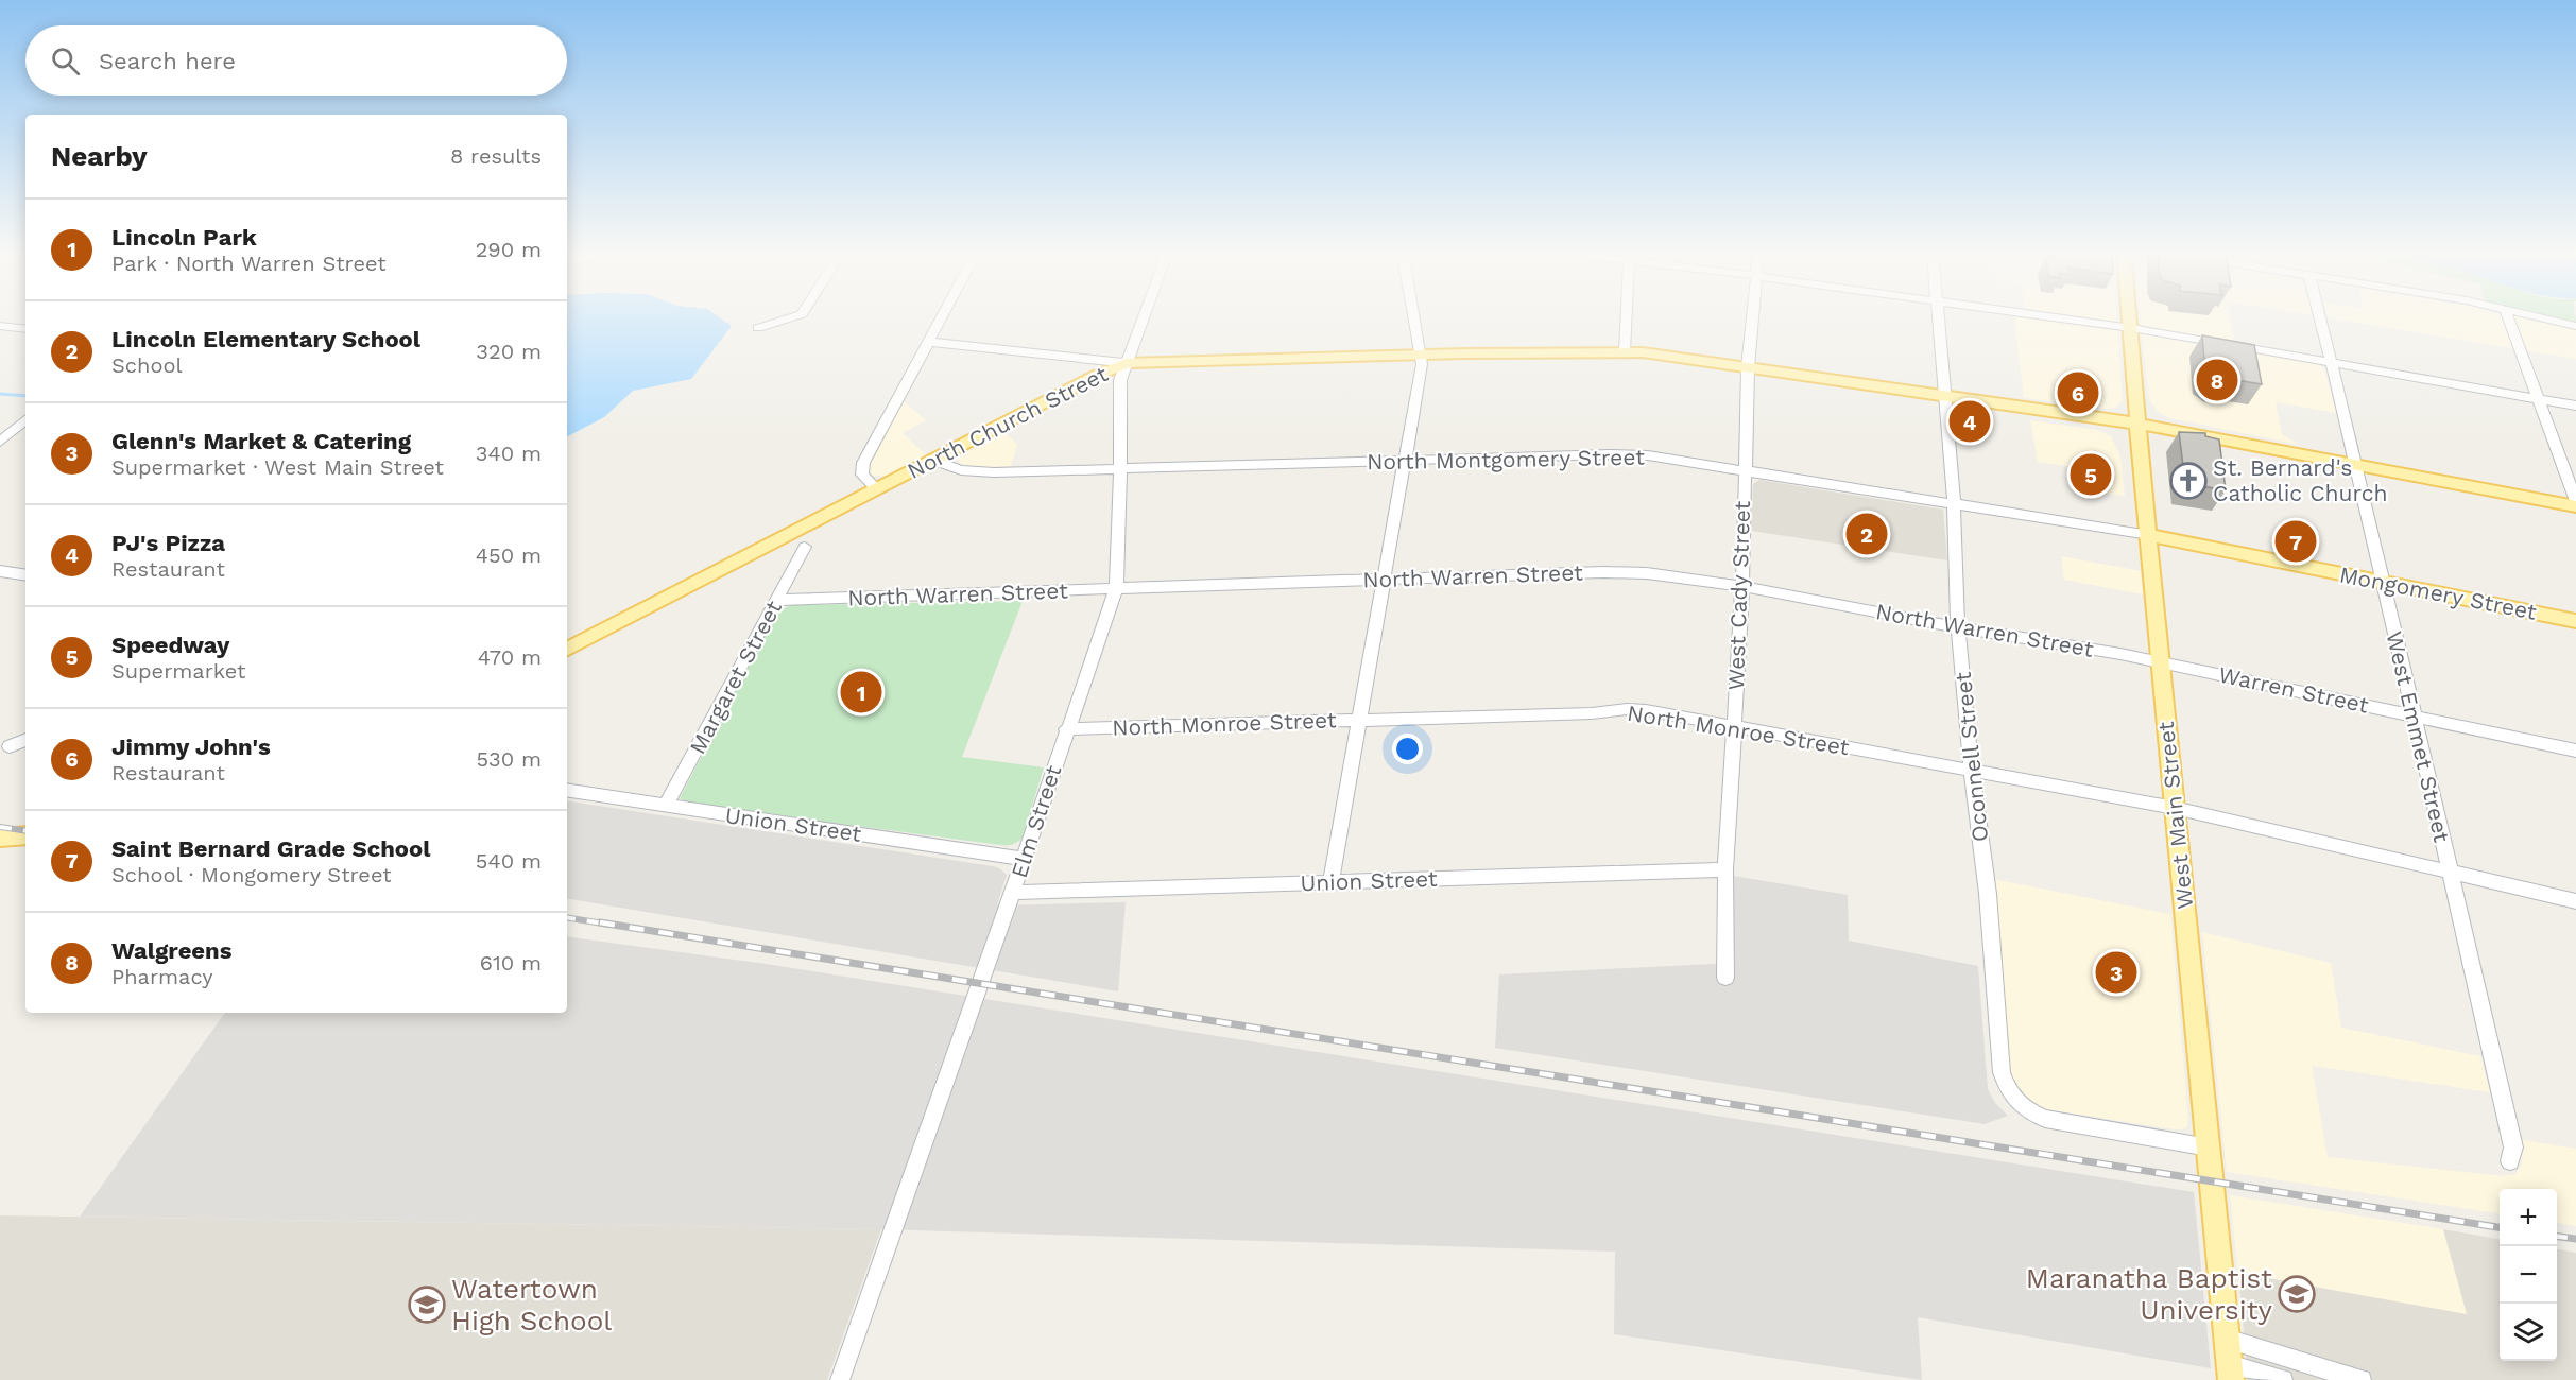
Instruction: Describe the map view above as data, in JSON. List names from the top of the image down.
{
  "streets": {
    "main road": ["North Church Street", "Mongomery Street", "West Main Street"],
    "street": [
      "North Montgomery Street",
      "North Warren Street",
      "West Cady Street",
      "Margaret Street",
      "Warren Street",
      "North Monroe Street",
      "West Emmet Street",
      "Oconnell Street",
      "Elm Street",
      "Union Street"
    ]
  },
  "crossings": [
    ["North Church Street", "North Montgomery Street"],
    ["North Church Street", "West Cady Street"],
    ["North Church Street", "West Emmet Street"],
    ["North Church Street", "Oconnell Street"],
    ["North Church Street", "West Main Street"],
    ["North Church Street", "Elm Street"],
    ["North Montgomery Street", "Mongomery Street"],
    ["North Montgomery Street", "West Cady Street"],
    ["North Montgomery Street", "Oconnell Street"],
    ["North Montgomery Street", "West Main Street"],
    ["North Montgomery Street", "Elm Street"],
    ["North Warren Street", "West Cady Street"],
    ["North Warren Street", "Margaret Street"],
    ["North Warren Street", "Warren Street"],
    ["North Warren Street", "Oconnell Street"],
    ["North Warren Street", "West Main Street"],
    ["North Warren Street", "Elm Street"],
    ["Mongomery Street", "West Emmet Street"],
    ["Mongomery Street", "West Main Street"],
    ["West Cady Street", "North Monroe Street"],
    ["West Cady Street", "Union Street"],
    ["Margaret Street", "Union Street"],
    ["Warren Street", "West Emmet Street"],
    ["Warren Street", "West Main Street"],
    ["North Monroe Street", "West Emmet Street"],
    ["North Monroe Street", "Oconnell Street"],
    ["North Monroe Street", "West Main Street"],
    ["North Monroe Street", "Elm Street"],
    ["Oconnell Street", "West Main Street"],
    ["Elm Street", "Union Street"]
  ],
  "places": {
    "church": ["St. Bernard's Catholic Church"],
    "school or university": ["Maranatha Baptist University", "Watertown High School"]
  },
  "page": {
    "search": "Search here",
    "heading": ["Nearby", "8 results"],
    "list": [
      {
        "mark": "1",
        "name": "Lincoln Park",
        "note": "Park · North Warren Street",
        "value": "290 m"
      },
      {
        "mark": "2",
        "name": "Lincoln Elementary School",
        "note": "School",
        "value": "320 m"
      },
      {
        "mark": "3",
        "name": "Glenn's Market & Catering",
        "note": "Supermarket · West Main Street",
        "value": "340 m"
      },
      {
        "mark": "4",
        "name": "PJ's Pizza",
        "note": "Restaurant",
        "value": "450 m"
      },
      {
        "mark": "5",
        "name": "Speedway",
        "note": "Supermarket",
        "value": "470 m"
      },
      {
        "mark": "6",
        "name": "Jimmy John's",
        "note": "Restaurant",
        "value": "530 m"
      },
      {
        "mark": "7",
        "name": "Saint Bernard Grade School",
        "note": "School · Mongomery Street",
        "value": "540 m"
      },
      {
        "mark": "8",
        "name": "Walgreens",
        "note": "Pharmacy",
        "value": "610 m"
      }
    ],
    "pins": [
      "8",
      "6",
      "4",
      "5",
      "2",
      "7",
      "1",
      "3"
    ],
    "map_buttons": ["+", "−"]
  }
}
